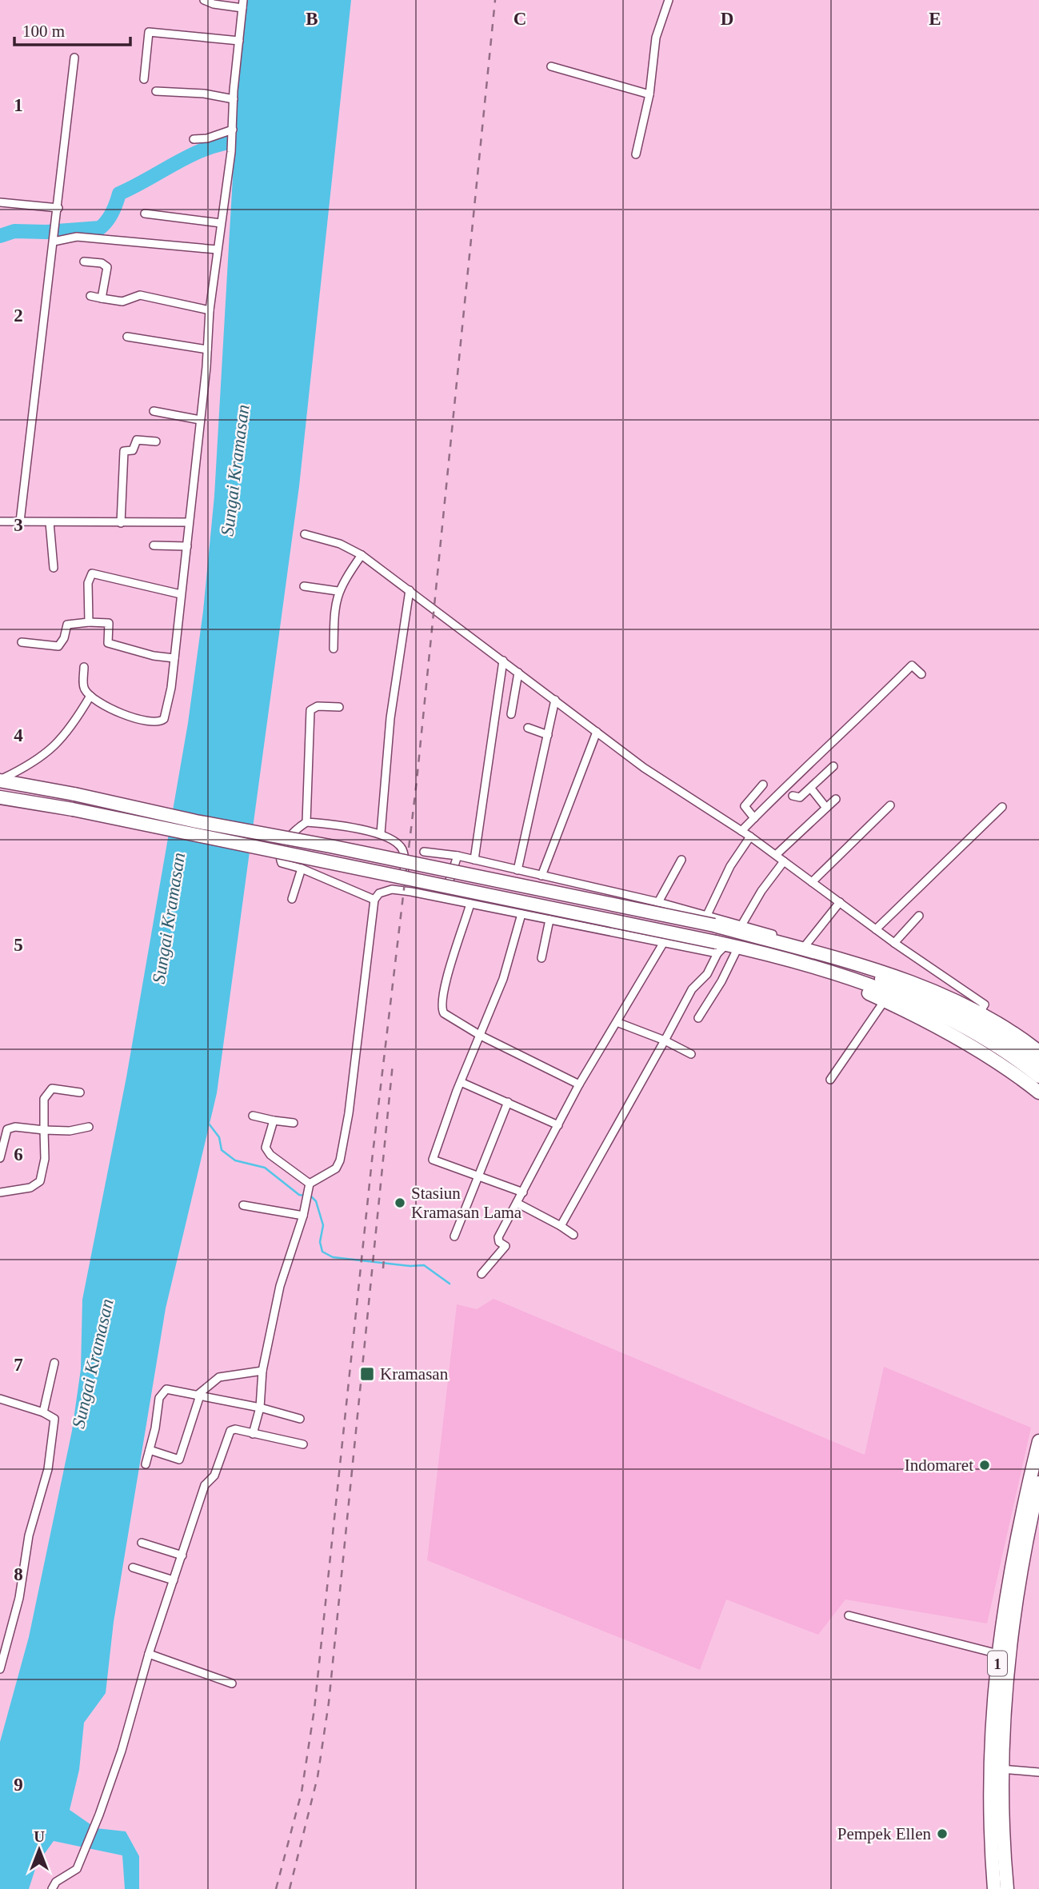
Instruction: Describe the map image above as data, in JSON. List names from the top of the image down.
{
  "streets": {
    "highway": ["1"]
  },
  "water": ["Sungai Kramasan"],
  "places": {
    "other": ["Stasiun Kramasan Lama", "Indomaret", "Pempek Ellen"],
    "transit": ["Kramasan"]
  },
  "scale_bar": "100 m",
  "north": "top",
  "grid": {
    "columns": [
      "B",
      "C",
      "D",
      "E"
    ],
    "rows": [
      "1",
      "2",
      "3",
      "4",
      "5",
      "6",
      "7",
      "8",
      "9"
    ]
  }
}
